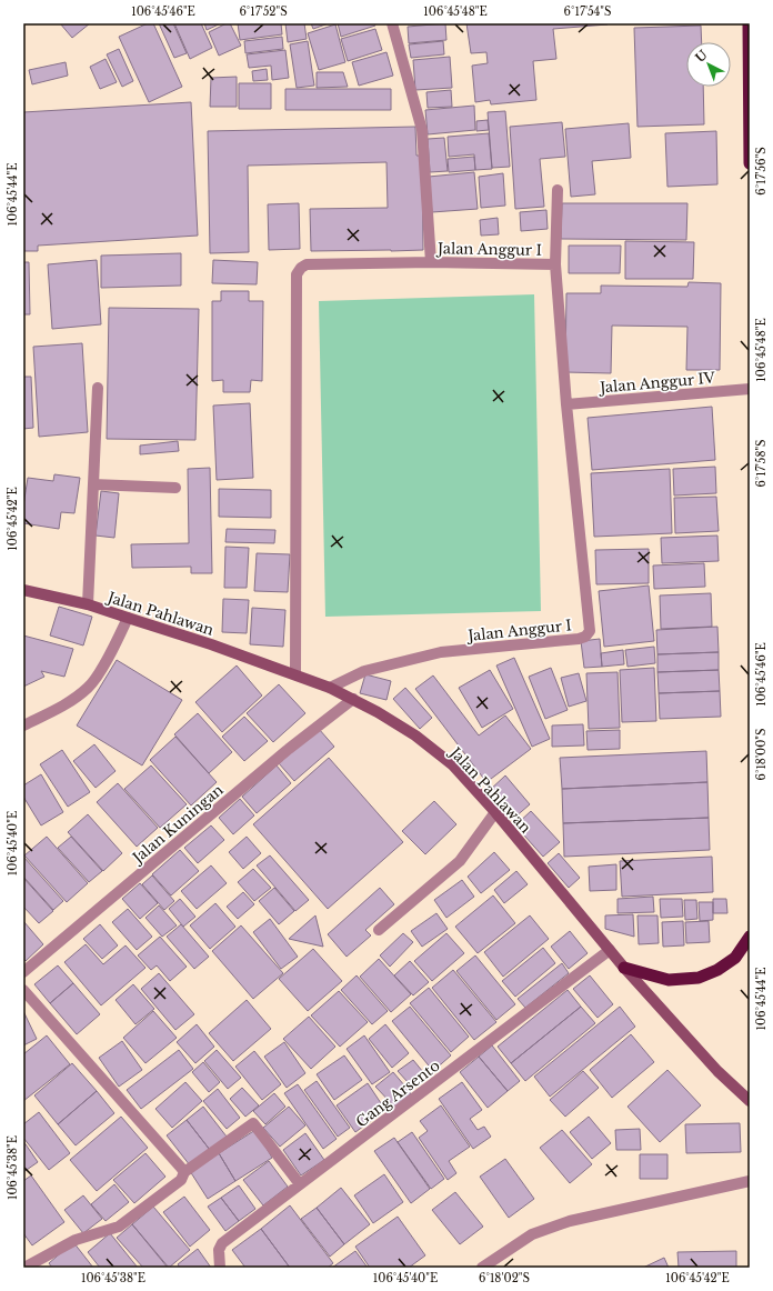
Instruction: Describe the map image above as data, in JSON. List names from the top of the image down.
{
  "streets": {
    "main road": ["Jalan Pahlawan"],
    "street": [
      "Jalan Anggur I",
      "Jalan Anggur IV",
      "Jalan Kuningan",
      "Gang Arsento"
    ]
  },
  "crossings": [
    ["Jalan Anggur I", "Jalan Anggur IV"],
    ["Jalan Anggur I", "Jalan Pahlawan"],
    ["Jalan Pahlawan", "Jalan Kuningan"],
    ["Jalan Pahlawan", "Gang Arsento"]
  ],
  "north": "top left",
  "coordinates": [
    "106°45'46\"E",
    "6°17'52\"S",
    "106°45'48\"E",
    "6°17'54\"S",
    "6°17'56\"S",
    "106°45'44\"E",
    "6°17'58\"S",
    "106°45'42\"E",
    "6°18'00\"S",
    "106°45'40\"E",
    "106°45'38\"E",
    "6°18'02\"S"
  ]
}
